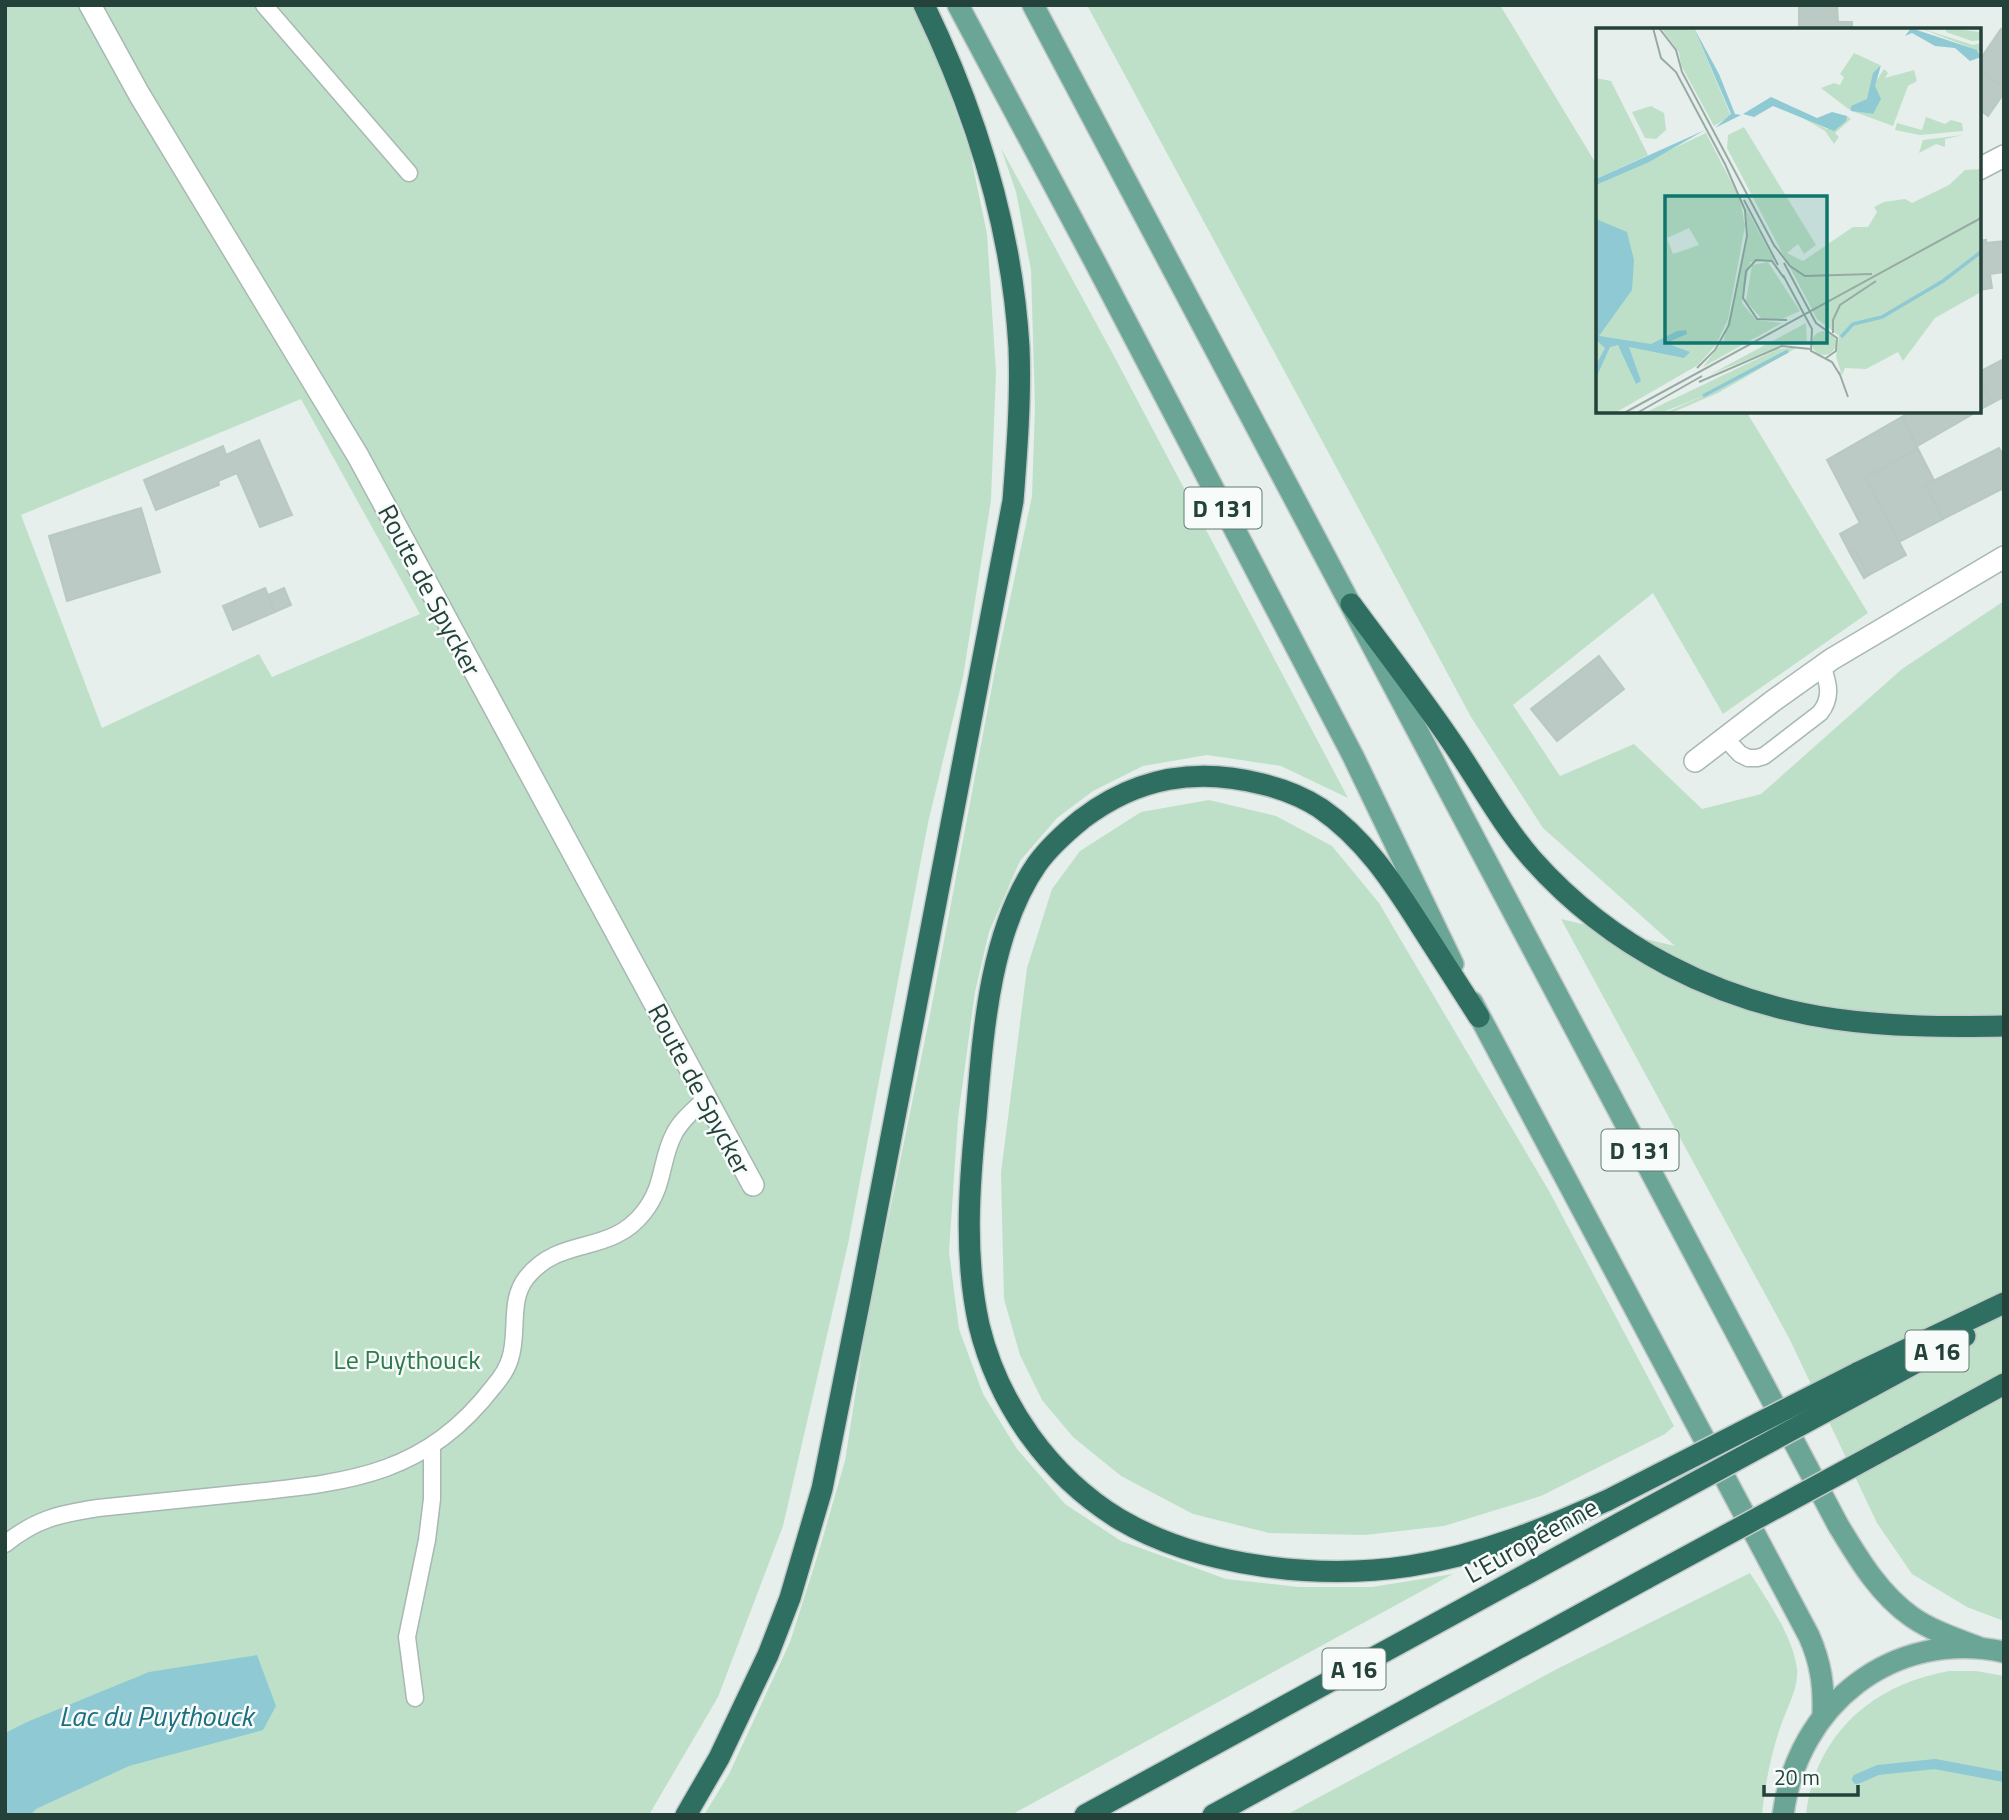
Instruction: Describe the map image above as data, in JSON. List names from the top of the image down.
{
  "streets": {
    "highway": ["A 16", "L'Européenne"],
    "main road": ["D 131"],
    "street": ["Route de Spycker"]
  },
  "water": ["Lac du Puythouck"],
  "parks": ["Le Puythouck"],
  "scale_bar": "20 m"
}
